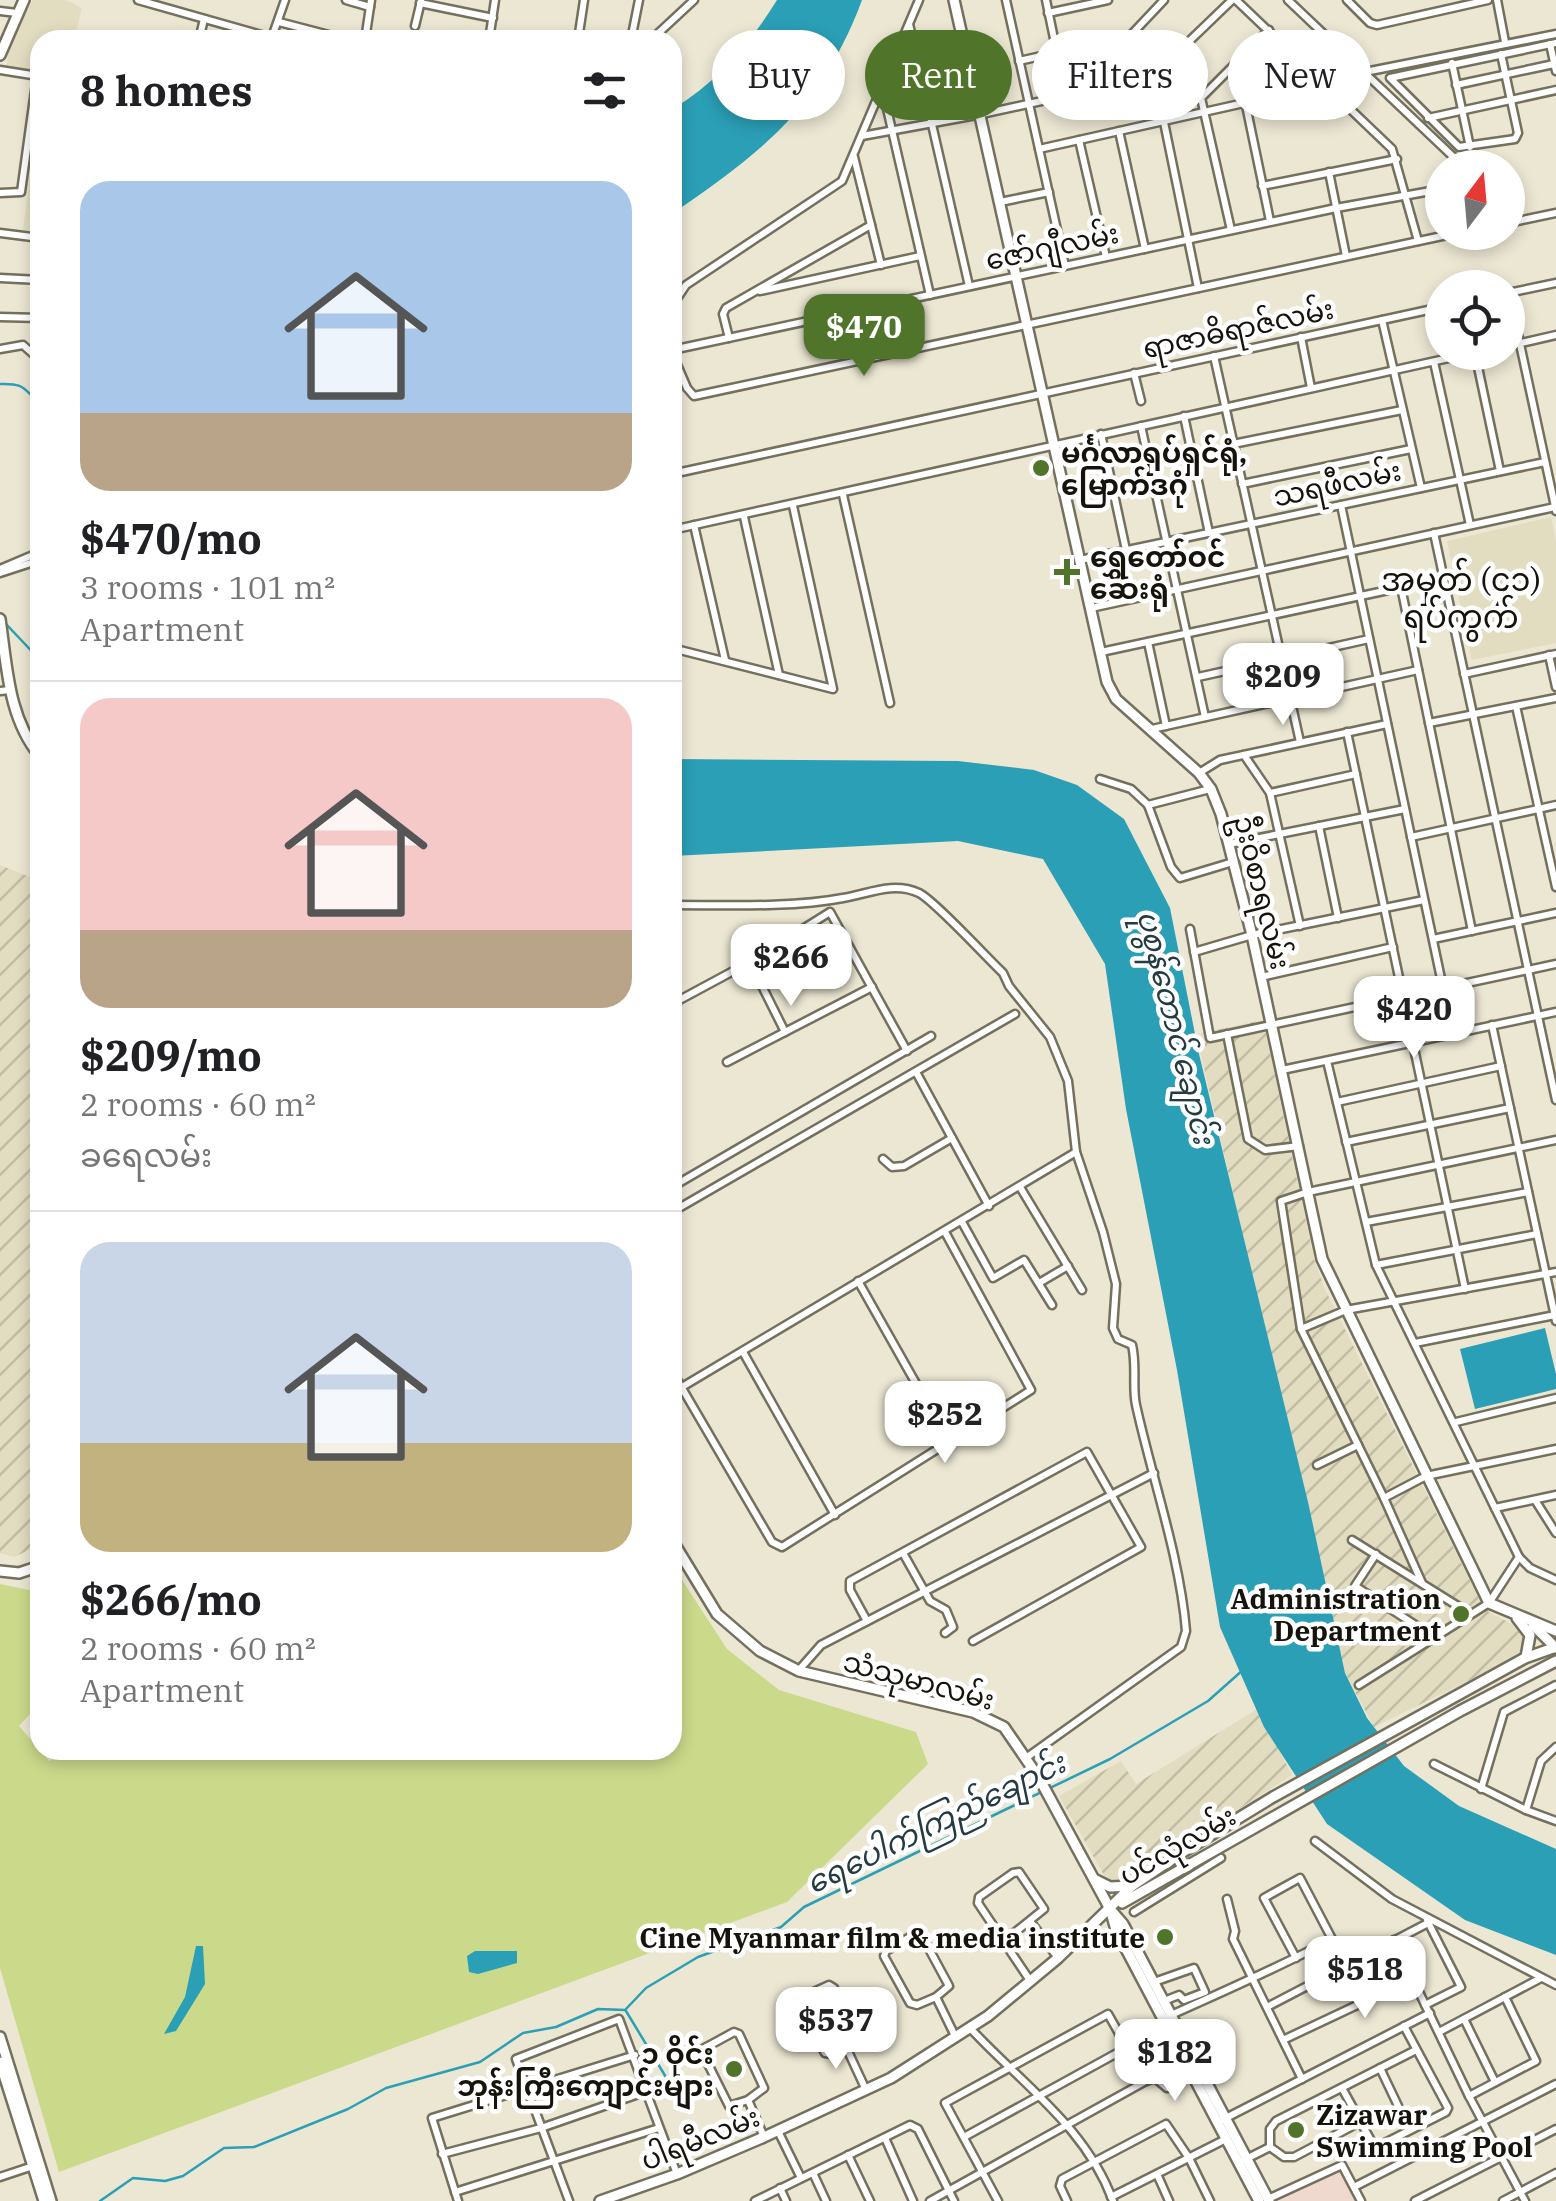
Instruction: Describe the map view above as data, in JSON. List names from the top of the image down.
{
  "streets": {
    "main road": [
      "ဦးဝိစာရလမ်း",
      "သံသုမာလမ်း",
      "ပင်လုံလမ်း",
      "ပါရမီလမ်း"
    ],
    "street": ["ဇော်ဂျီလမ်း", "ရာဇာဓိရာဇ်လမ်း", "သရဖီလမ်း"]
  },
  "crossings": [
    ["ဇော်ဂျီလမ်း", "ဦးဝိစာရလမ်း"],
    ["ရာဇာဓိရာဇ်လမ်း", "ဦးဝိစာရလမ်း"],
    ["သရဖီလမ်း", "ဦးဝိစာရလမ်း"],
    ["သံသုမာလမ်း", "ပင်လုံလမ်း"],
    ["သံသုမာလမ်း", "ပါရမီလမ်း"],
    ["ပင်လုံလမ်း", "ပါရမီလမ်း"]
  ],
  "districts": ["အမှတ် (၄၁) ရပ်ကွက်"],
  "water": ["ပုစွန်တောင် ချောင်း", "ရေပေါက်ကြည်ချောင်း"],
  "places": {
    "other": [
      "မင်္ဂလာရုပ်ရှင်ရုံ, မြောက်ဒဂုံ",
      "Administration Department",
      "Cine Myanmar film & media institute",
      "၁ ဝိုင်း ဘုန်းကြီးကျောင်းများ",
      "Zizawar Swimming Pool"
    ],
    "health": ["ရွှေတော်ဝင် ဆေးရုံ"]
  },
  "north": "top",
  "page": {
    "chip": [
      "Buy",
      "Rent",
      "Filters",
      "New"
    ],
    "heading": "8 homes",
    "list": [
      {
        "name": "$470/mo",
        "note": "3 rooms · 101 m² · Apartment"
      },
      {
        "name": "$209/mo",
        "note": "2 rooms · 60 m² · ခရေလမ်း"
      },
      {
        "name": "$266/mo",
        "note": "2 rooms · 60 m² · Apartment"
      }
    ],
    "price": [
      "$470",
      "$209",
      "$266",
      "$420",
      "$252",
      "$518",
      "$537",
      "$182"
    ]
  }
}
